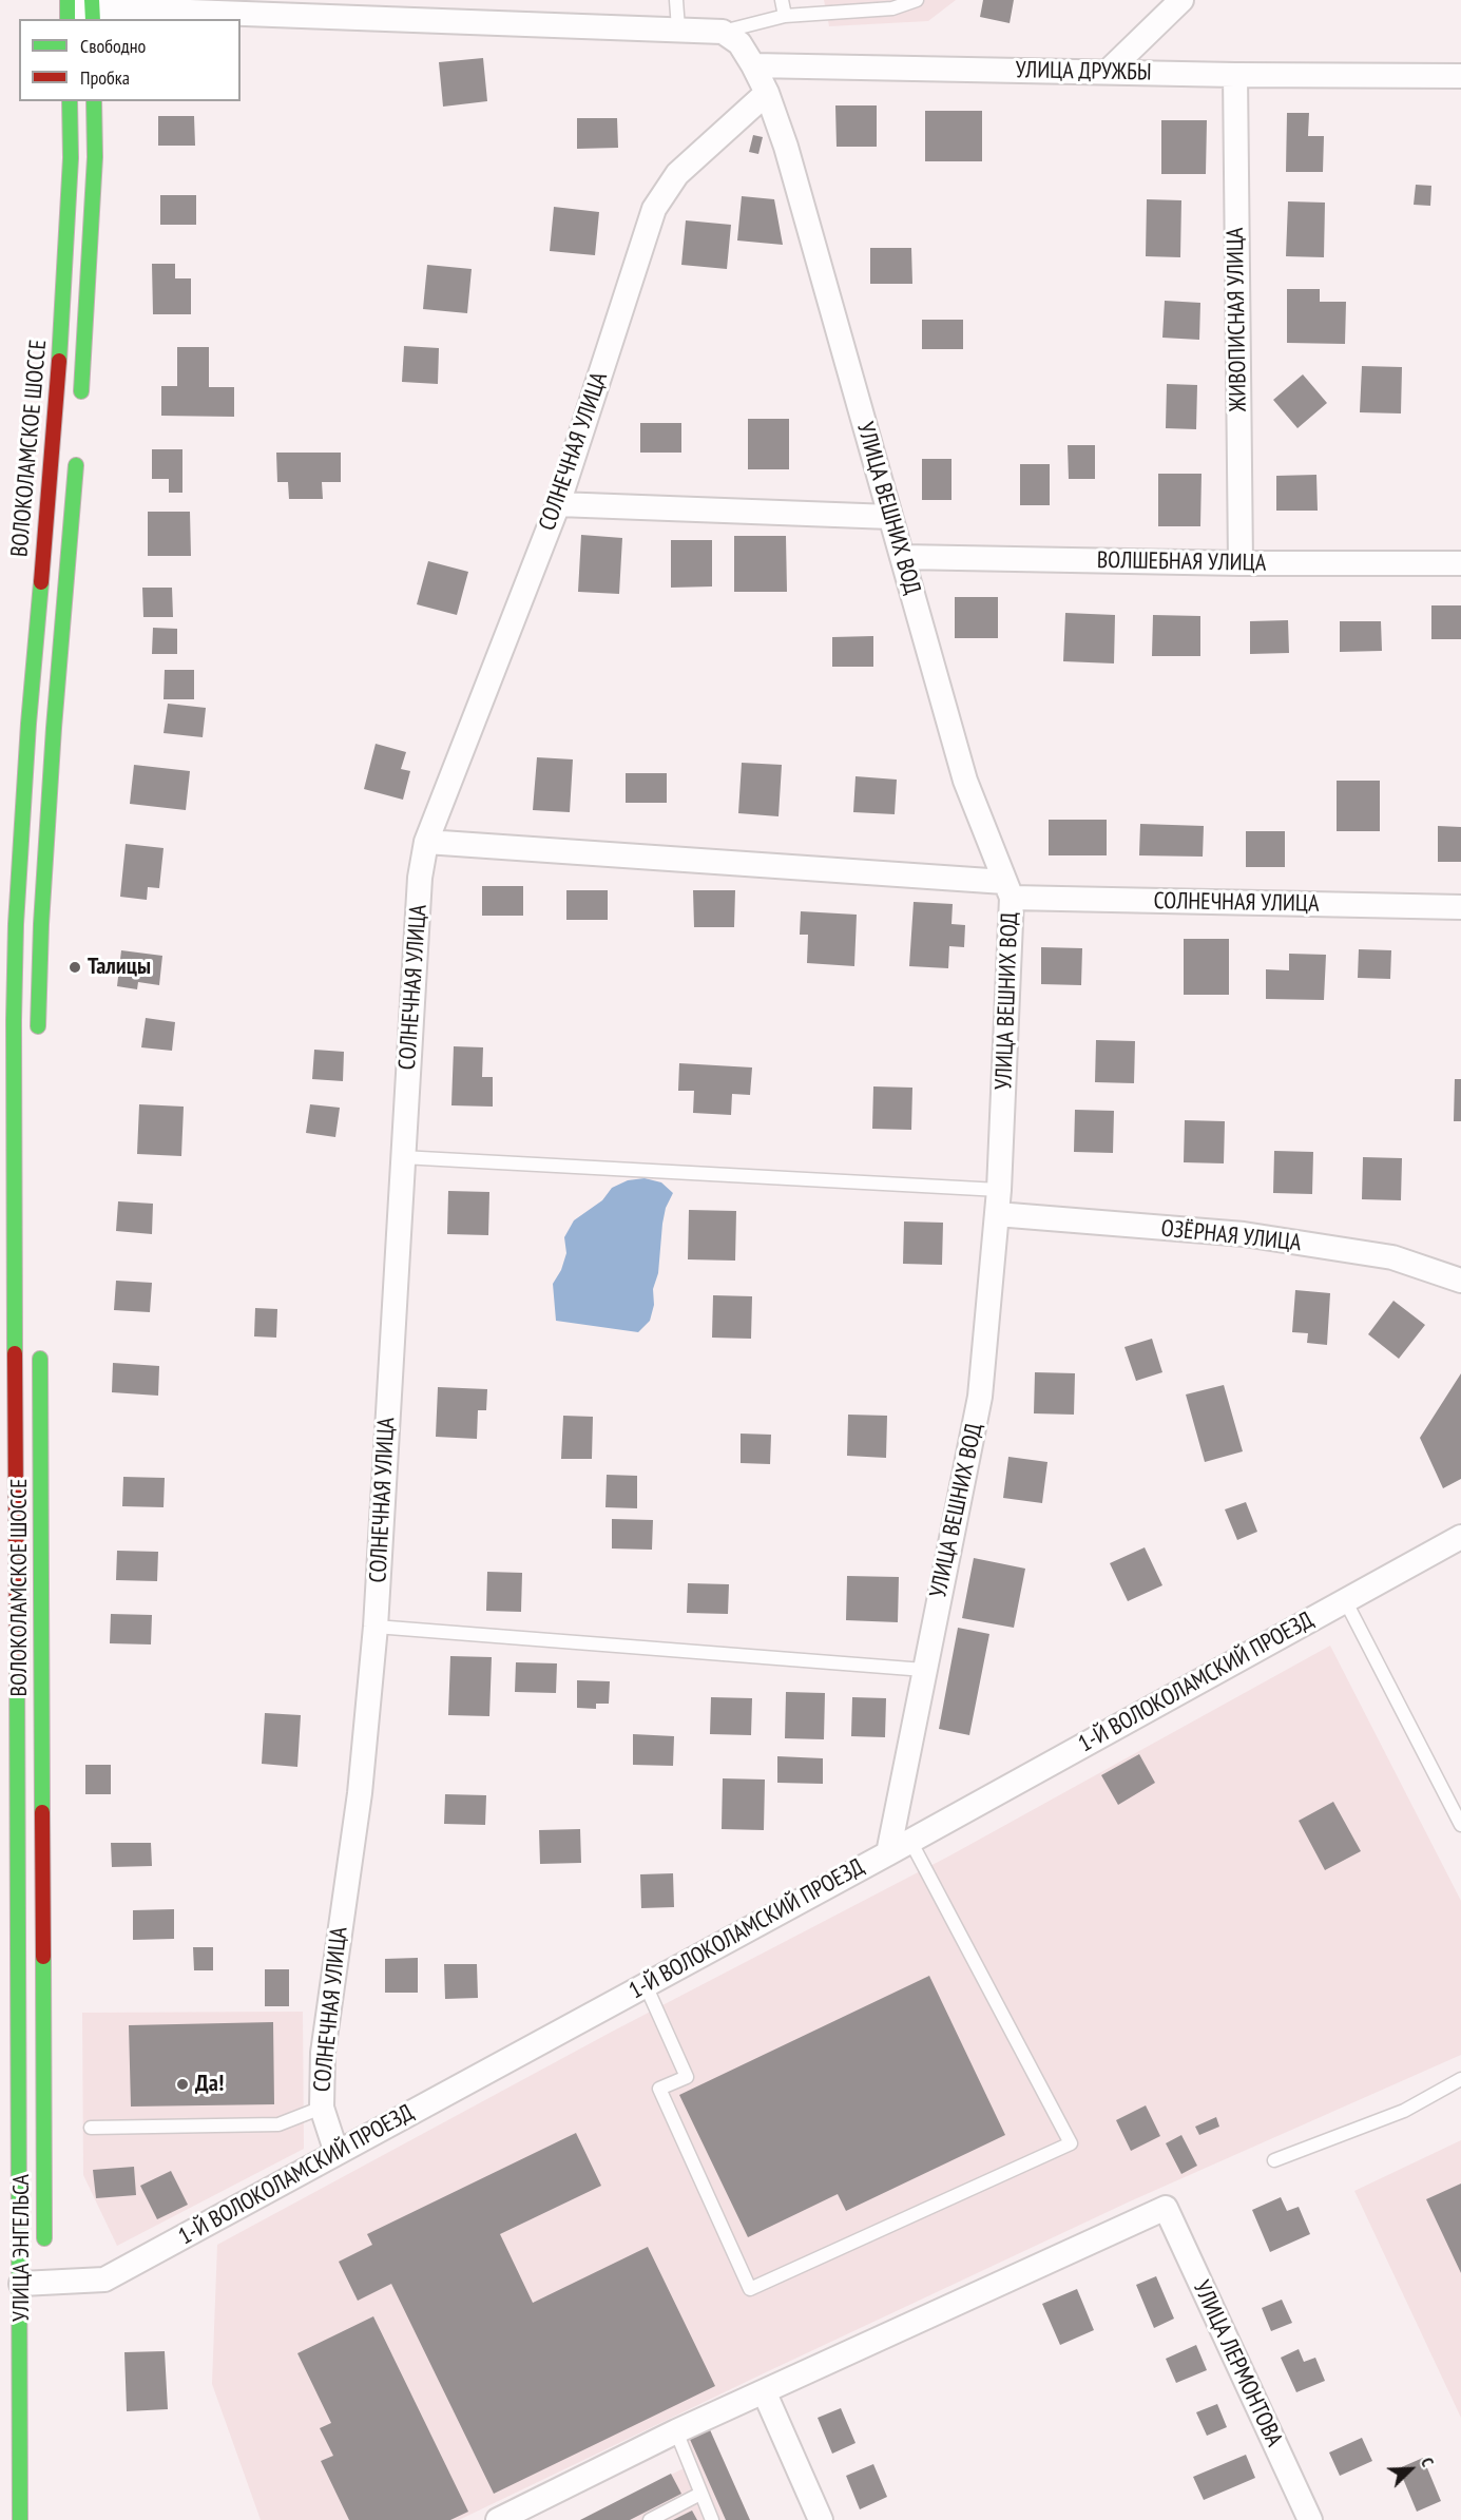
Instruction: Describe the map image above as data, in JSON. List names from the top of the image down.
{
  "streets": {
    "main road": ["ВОЛОКОЛАМСКОЕ ШОССЕ", "УЛИЦА ЭНГЕЛЬСА"],
    "street": [
      "УЛИЦА ДРУЖБЫ",
      "ЖИВОПИСНАЯ УЛИЦА",
      "СОЛНЕЧНАЯ УЛИЦА",
      "УЛИЦА ВЕШНИХ ВОД",
      "ВОЛШЕБНАЯ УЛИЦА",
      "ОЗЁРНАЯ УЛИЦА",
      "1-Й ВОЛОКОЛАМСКИЙ ПРОЕЗД",
      "УЛИЦА ЛЕРМОНТОВА"
    ]
  },
  "crossings": [
    ["УЛИЦА ДРУЖБЫ", "ЖИВОПИСНАЯ УЛИЦА"],
    ["УЛИЦА ДРУЖБЫ", "УЛИЦА ВЕШНИХ ВОД"],
    ["ЖИВОПИСНАЯ УЛИЦА", "ВОЛШЕБНАЯ УЛИЦА"],
    ["ВОЛОКОЛАМСКОЕ ШОССЕ", "УЛИЦА ЭНГЕЛЬСА"],
    ["СОЛНЕЧНАЯ УЛИЦА", "УЛИЦА ВЕШНИХ ВОД"],
    ["СОЛНЕЧНАЯ УЛИЦА", "1-Й ВОЛОКОЛАМСКИЙ ПРОЕЗД"],
    ["УЛИЦА ВЕШНИХ ВОД", "ВОЛШЕБНАЯ УЛИЦА"],
    ["УЛИЦА ВЕШНИХ ВОД", "ОЗЁРНАЯ УЛИЦА"],
    ["УЛИЦА ВЕШНИХ ВОД", "1-Й ВОЛОКОЛАМСКИЙ ПРОЕЗД"],
    ["1-Й ВОЛОКОЛАМСКИЙ ПРОЕЗД", "УЛИЦА ЭНГЕЛЬСА"]
  ],
  "places": ["Талицы", "Да!"],
  "legend": ["Свободно", "Пробка"],
  "north": "top right"
}
